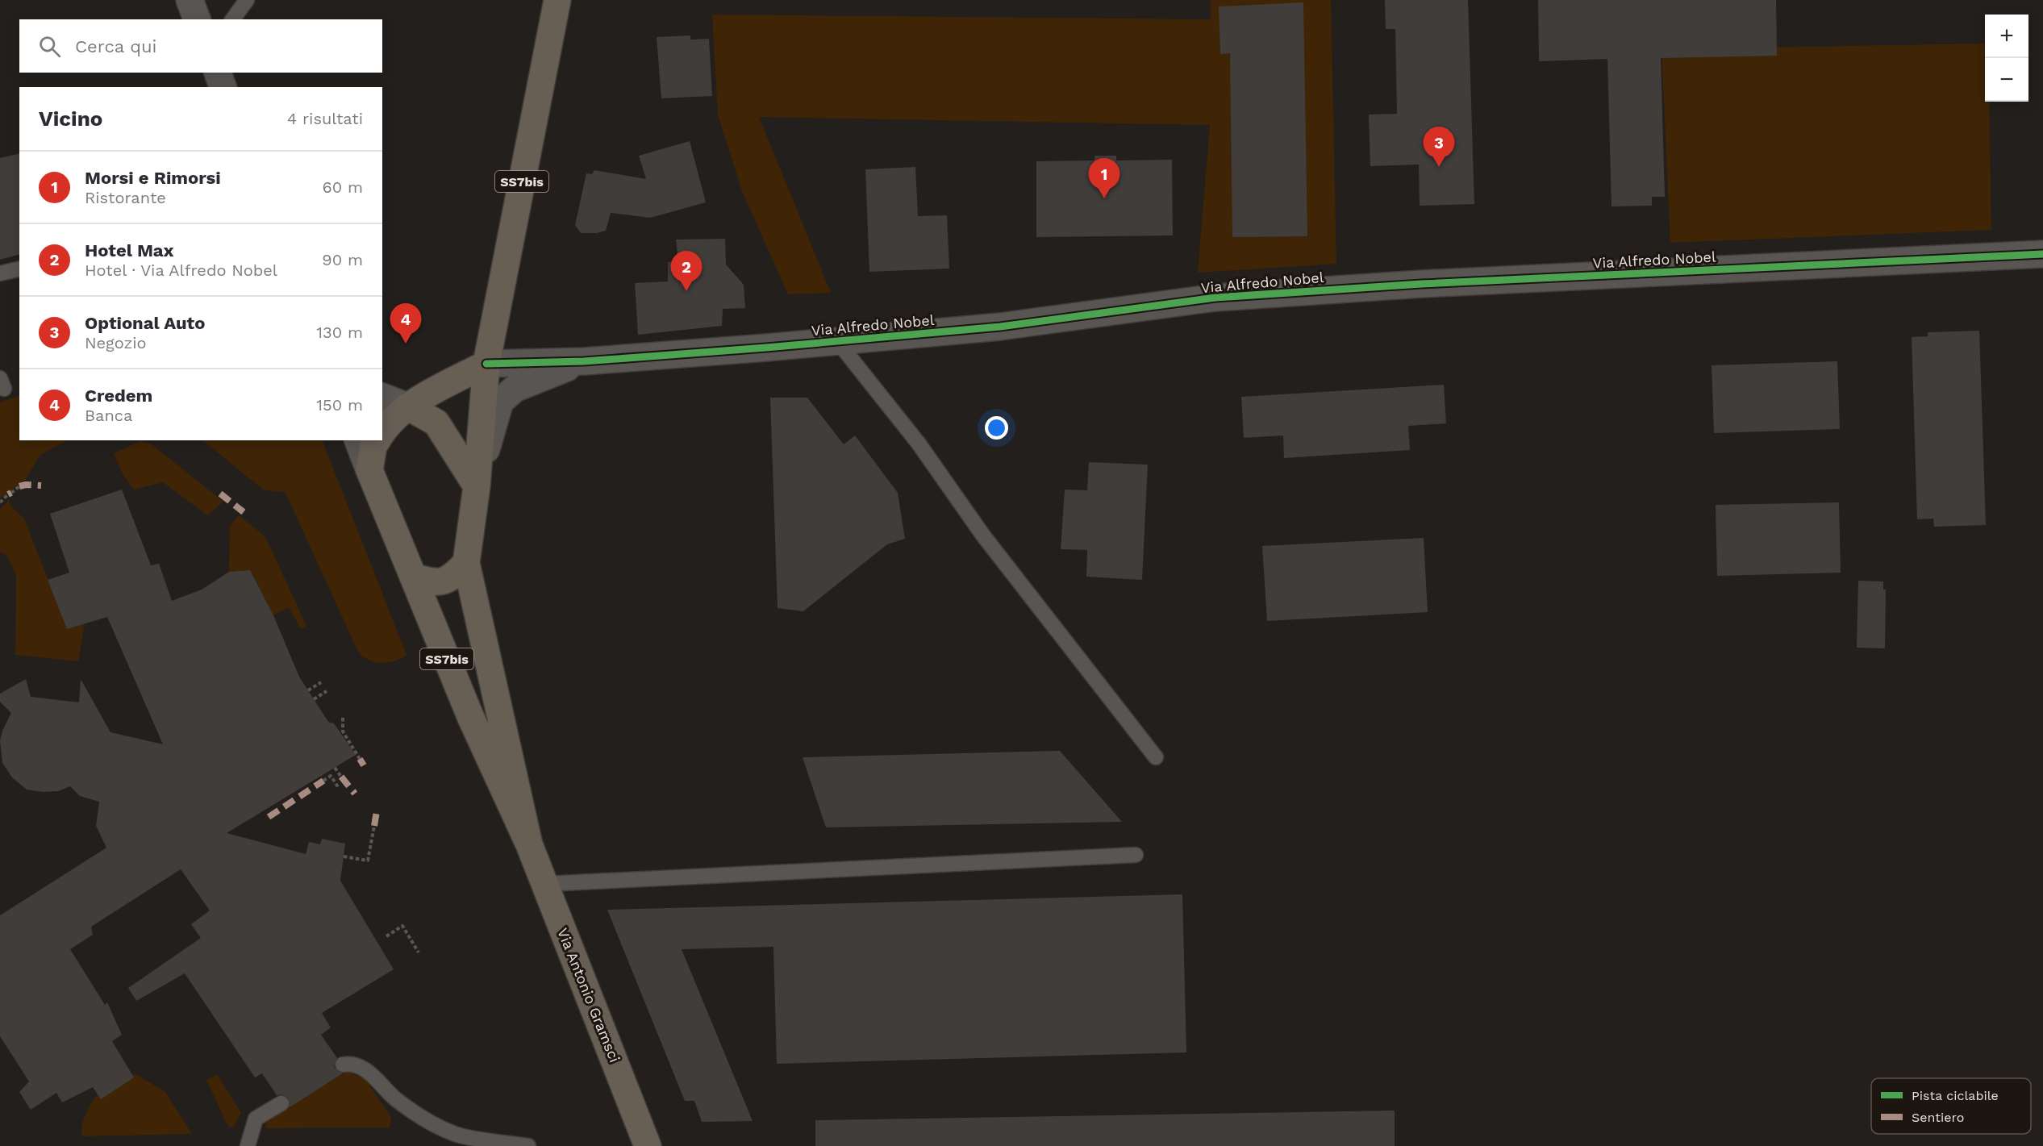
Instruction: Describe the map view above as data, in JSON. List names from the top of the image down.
{
  "streets": {
    "main road": ["SS7bis", "Via Antonio Gramsci"],
    "street": ["Via Alfredo Nobel"]
  },
  "crossings": [
    ["SS7bis", "Via Alfredo Nobel"],
    ["SS7bis", "Via Antonio Gramsci"],
    ["Via Alfredo Nobel", "Via Antonio Gramsci"]
  ],
  "legend": ["Pista ciclabile", "Sentiero"],
  "page": {
    "map_buttons": ["+", "−"],
    "search": "Cerca qui",
    "heading": ["Vicino", "4 risultati"],
    "pins": [
      "3",
      "1",
      "2",
      "4"
    ],
    "list": [
      {
        "mark": "1",
        "name": "Morsi e Rimorsi",
        "note": "Ristorante",
        "value": "60 m"
      },
      {
        "mark": "2",
        "name": "Hotel Max",
        "note": "Hotel · Via Alfredo Nobel",
        "value": "90 m"
      },
      {
        "mark": "3",
        "name": "Optional Auto",
        "note": "Negozio",
        "value": "130 m"
      },
      {
        "mark": "4",
        "name": "Credem",
        "note": "Banca",
        "value": "150 m"
      }
    ]
  }
}
